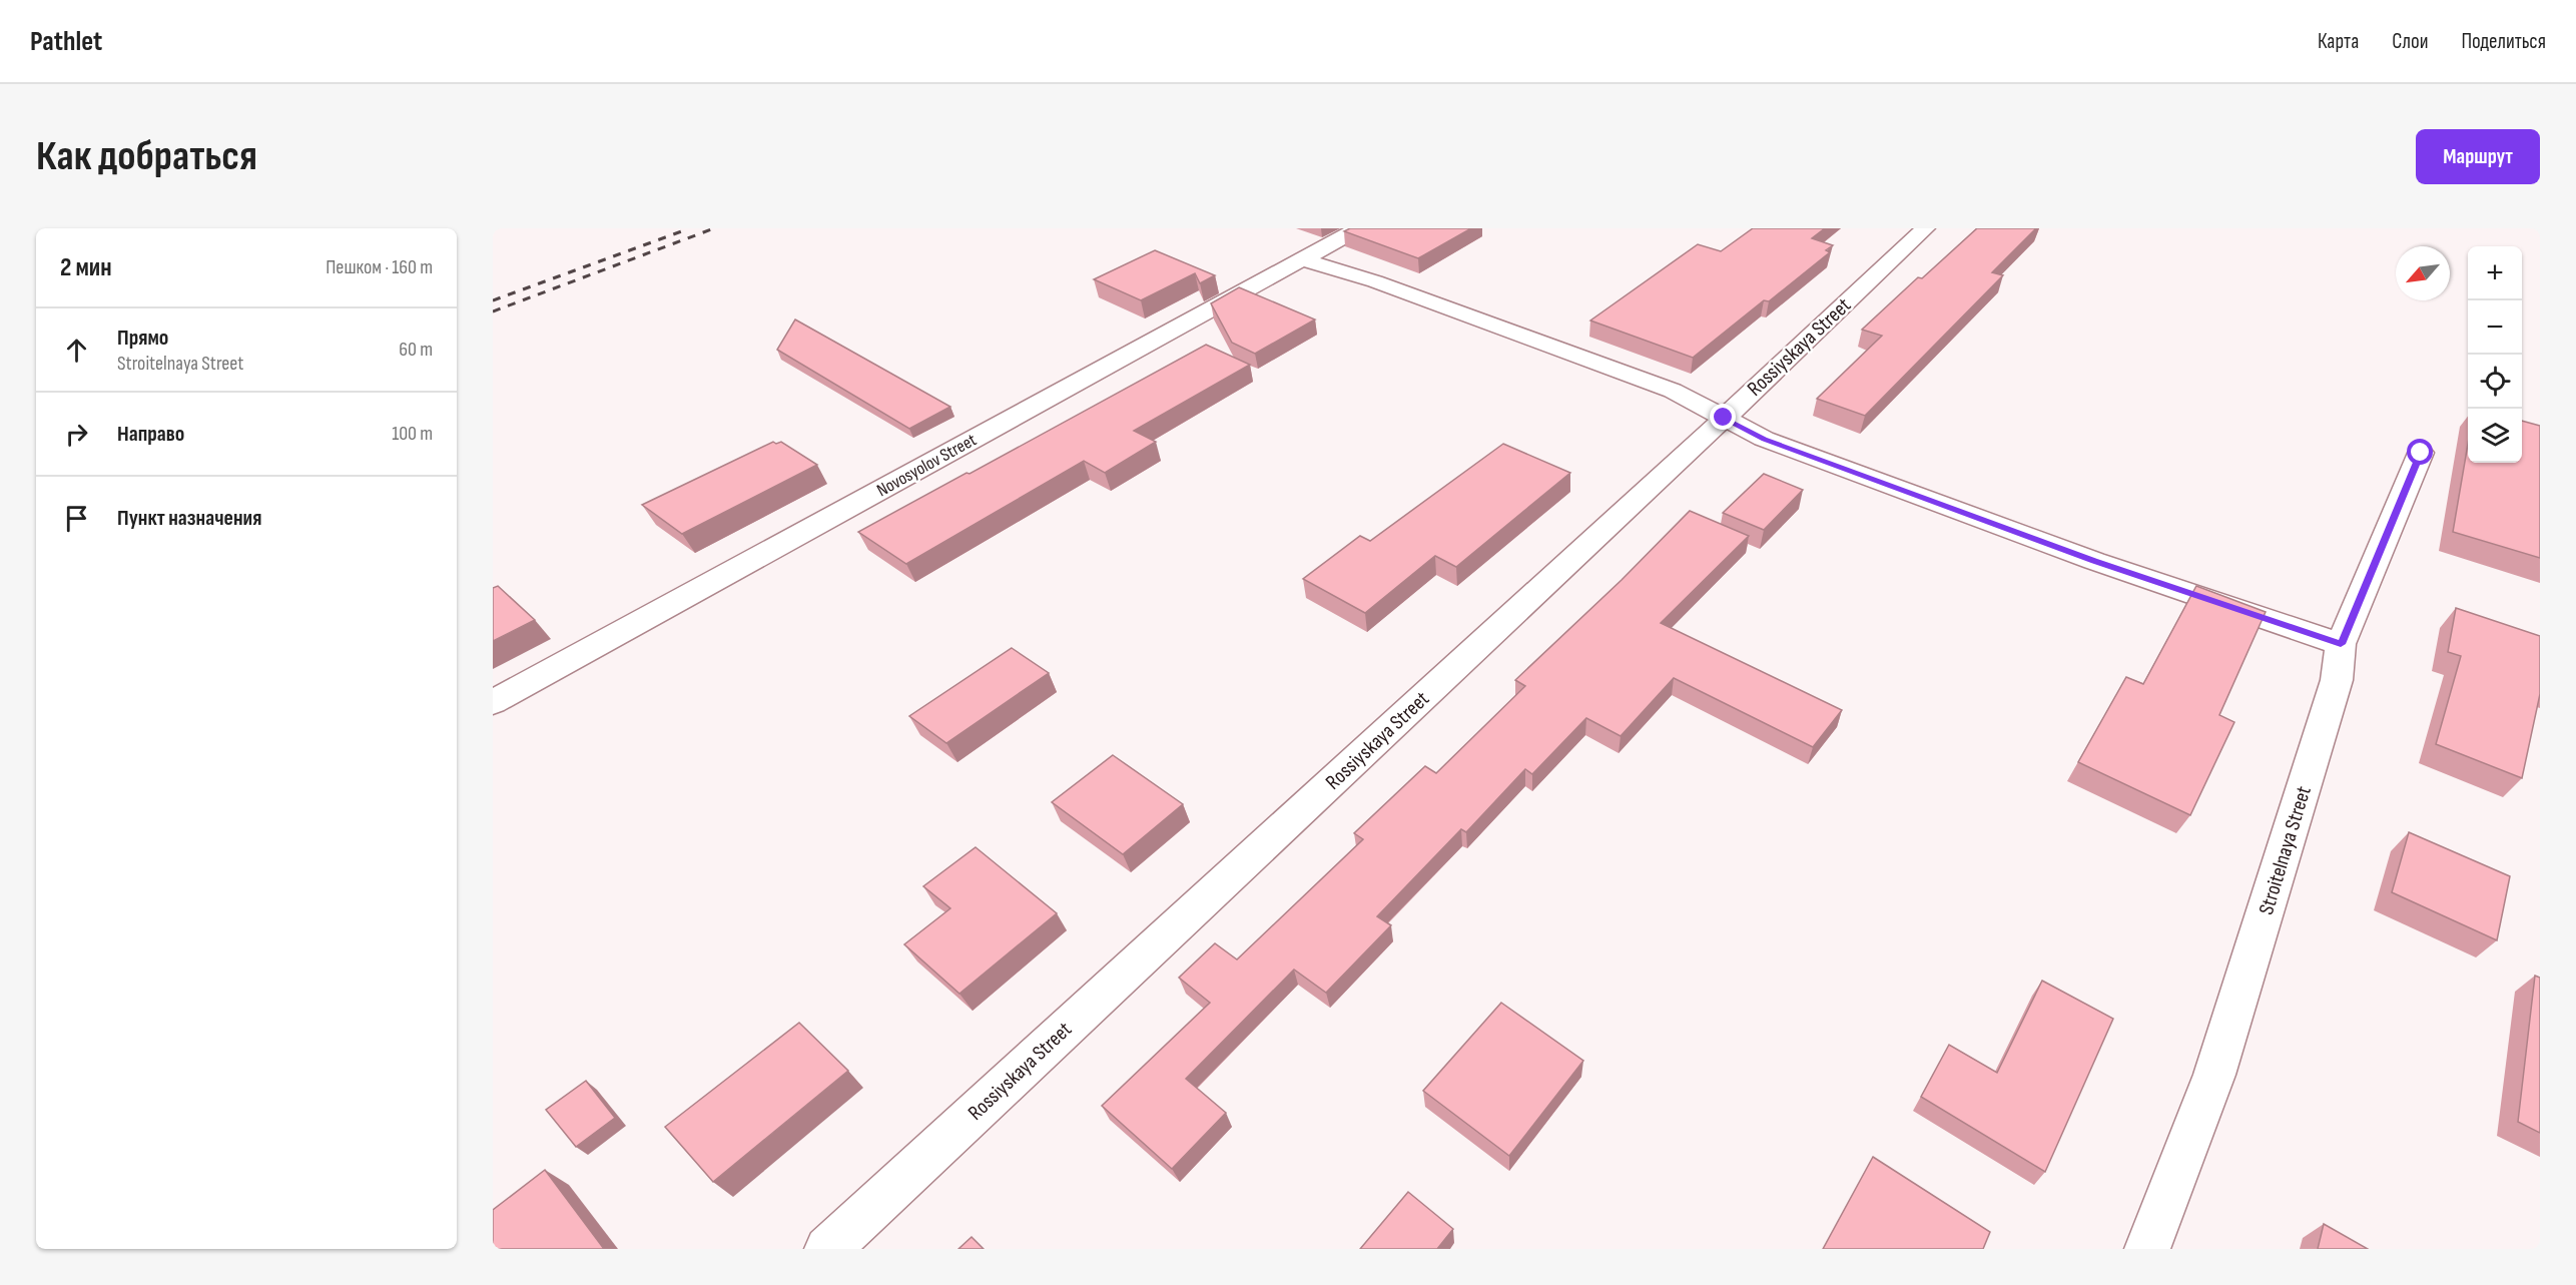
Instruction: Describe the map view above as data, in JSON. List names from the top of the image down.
{
  "streets": {
    "street": ["Rossiyskaya Street", "Novosyolov Street", "Stroitelnaya Street"]
  },
  "north": "bottom left",
  "page": {
    "header": "Pathlet",
    "nav": ["Карта", "Слои", "Поделиться"],
    "buttons": "Маршрут",
    "title": "Как добраться",
    "heading": ["2 мин", "Пешком · 160 m"],
    "map_buttons": ["+", "−"],
    "list": [
      ["Прямо", "Stroitelnaya Street", "60 m"],
      ["Направо", "100 m"],
      "Пункт назначения"
    ]
  }
}
